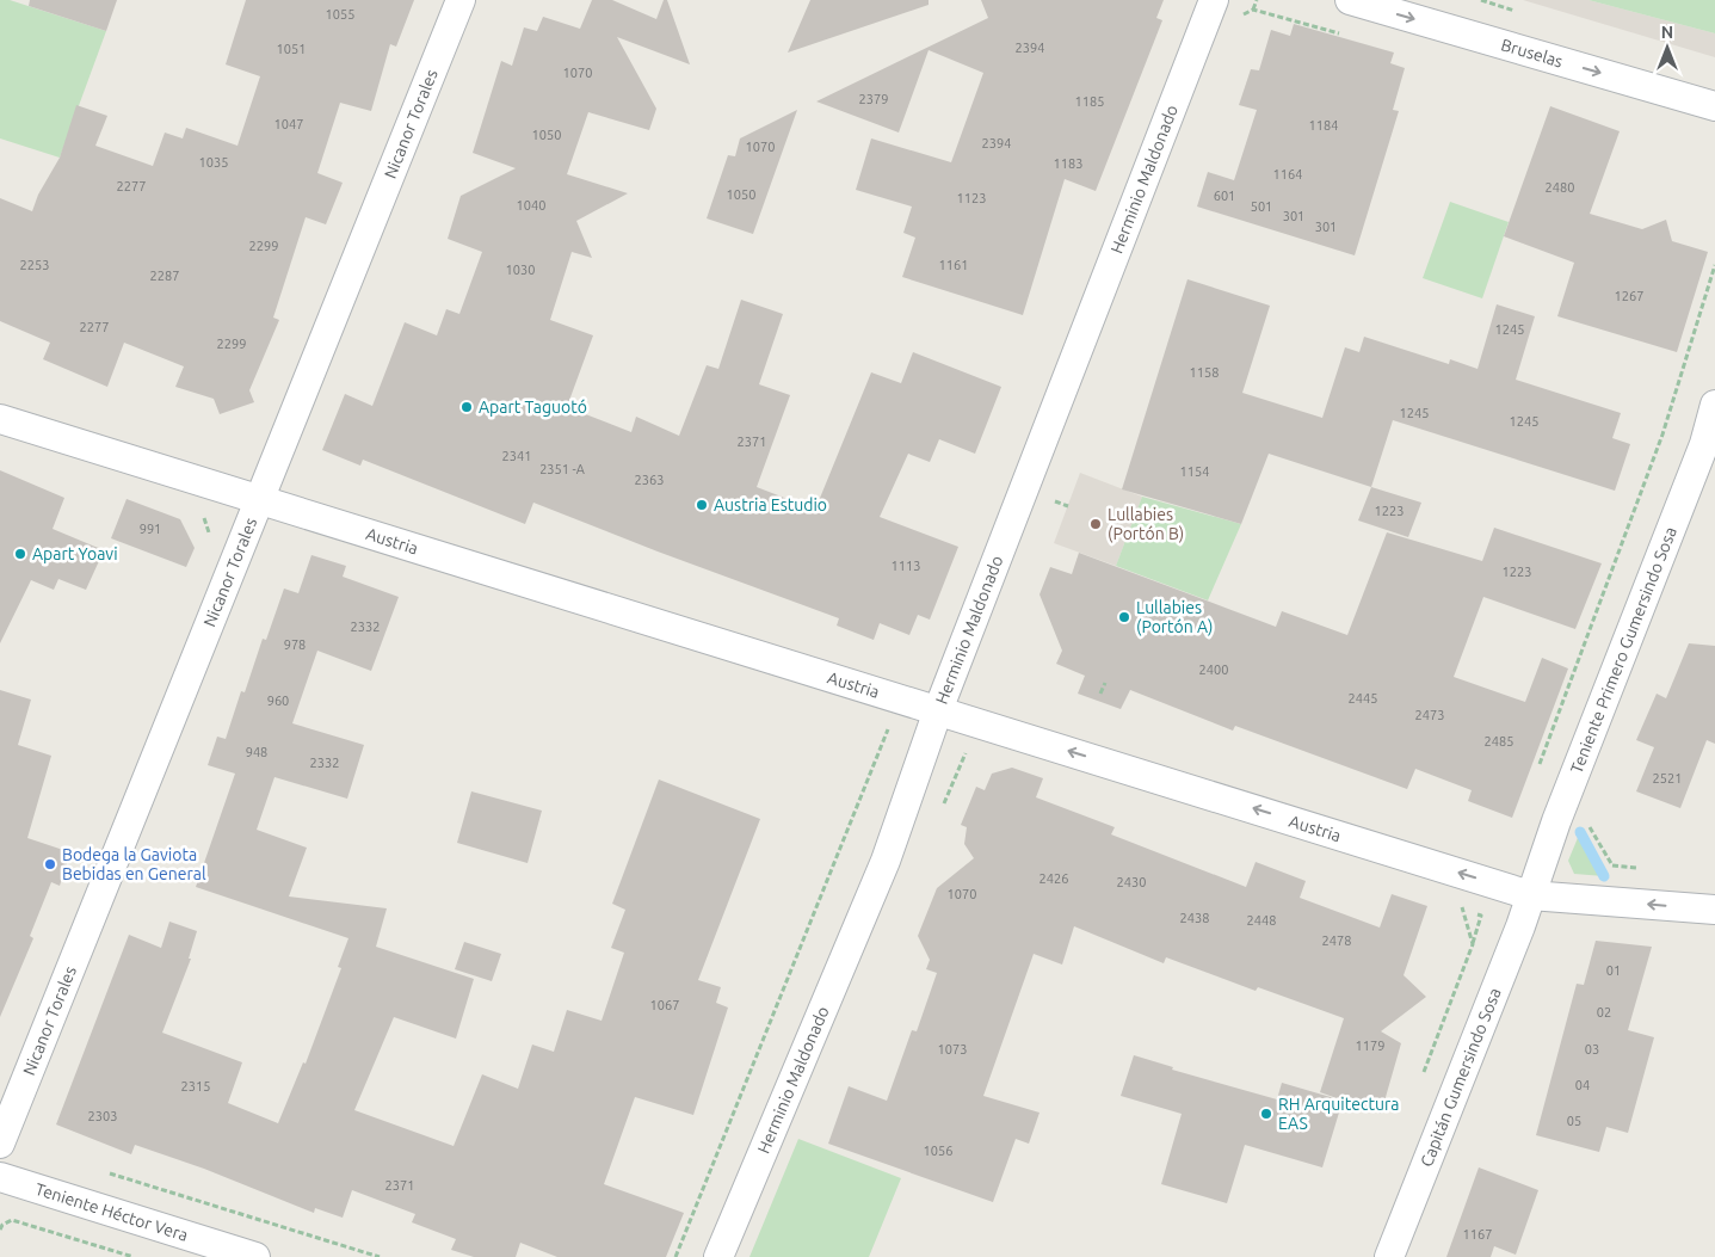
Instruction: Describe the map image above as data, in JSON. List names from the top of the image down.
{
  "streets": {
    "street": [
      "Bruselas",
      "Nicanor Torales",
      "Herminio Maldonado",
      "Austria",
      "Teniente Primero Gumersindo Sosa",
      "Capitán Gumersindo Sosa",
      "Teniente Héctor Vera"
    ]
  },
  "crossings": [
    ["Nicanor Torales", "Austria"],
    ["Herminio Maldonado", "Austria"],
    ["Austria", "Teniente Primero Gumersindo Sosa"],
    ["Austria", "Capitán Gumersindo Sosa"],
    ["Teniente Primero Gumersindo Sosa", "Capitán Gumersindo Sosa"]
  ],
  "one_way": ["Bruselas", "Austria"],
  "places": [
    "Apart Taguotó",
    "Austria Estudio",
    "Lullabies (Portón B)",
    "Apart Yoavi",
    "Lullabies (Portón A)",
    "Bodega la Gaviota Bebidas en General",
    "RH Arquitectura EAS"
  ],
  "house_numbers": [
    "1055",
    "2394",
    "1051",
    "1070",
    "2379",
    "1185",
    "1047",
    "1184",
    "1050",
    "2394",
    "1070",
    "1035",
    "1183",
    "1164",
    "2277",
    "2480",
    "1050",
    "601",
    "1123",
    "1040",
    "501",
    "301",
    "301",
    "2299",
    "2253",
    "1161",
    "1030",
    "2287",
    "1267",
    "2277",
    "1245",
    "2299",
    "1158",
    "1245",
    "1245",
    "2371",
    "2341",
    "2351 -A",
    "1154",
    "2363",
    "1223",
    "991",
    "1113",
    "1223",
    "2332",
    "978",
    "2400",
    "2445",
    "960",
    "2473",
    "2485",
    "948",
    "2332",
    "2521",
    "2426",
    "2430",
    "1070",
    "2438",
    "2448",
    "2478",
    "01",
    "1067",
    "02",
    "1179",
    "1073",
    "03",
    "04",
    "2315",
    "2303",
    "05",
    "1056",
    "2371",
    "1167"
  ],
  "north": "top"
}
